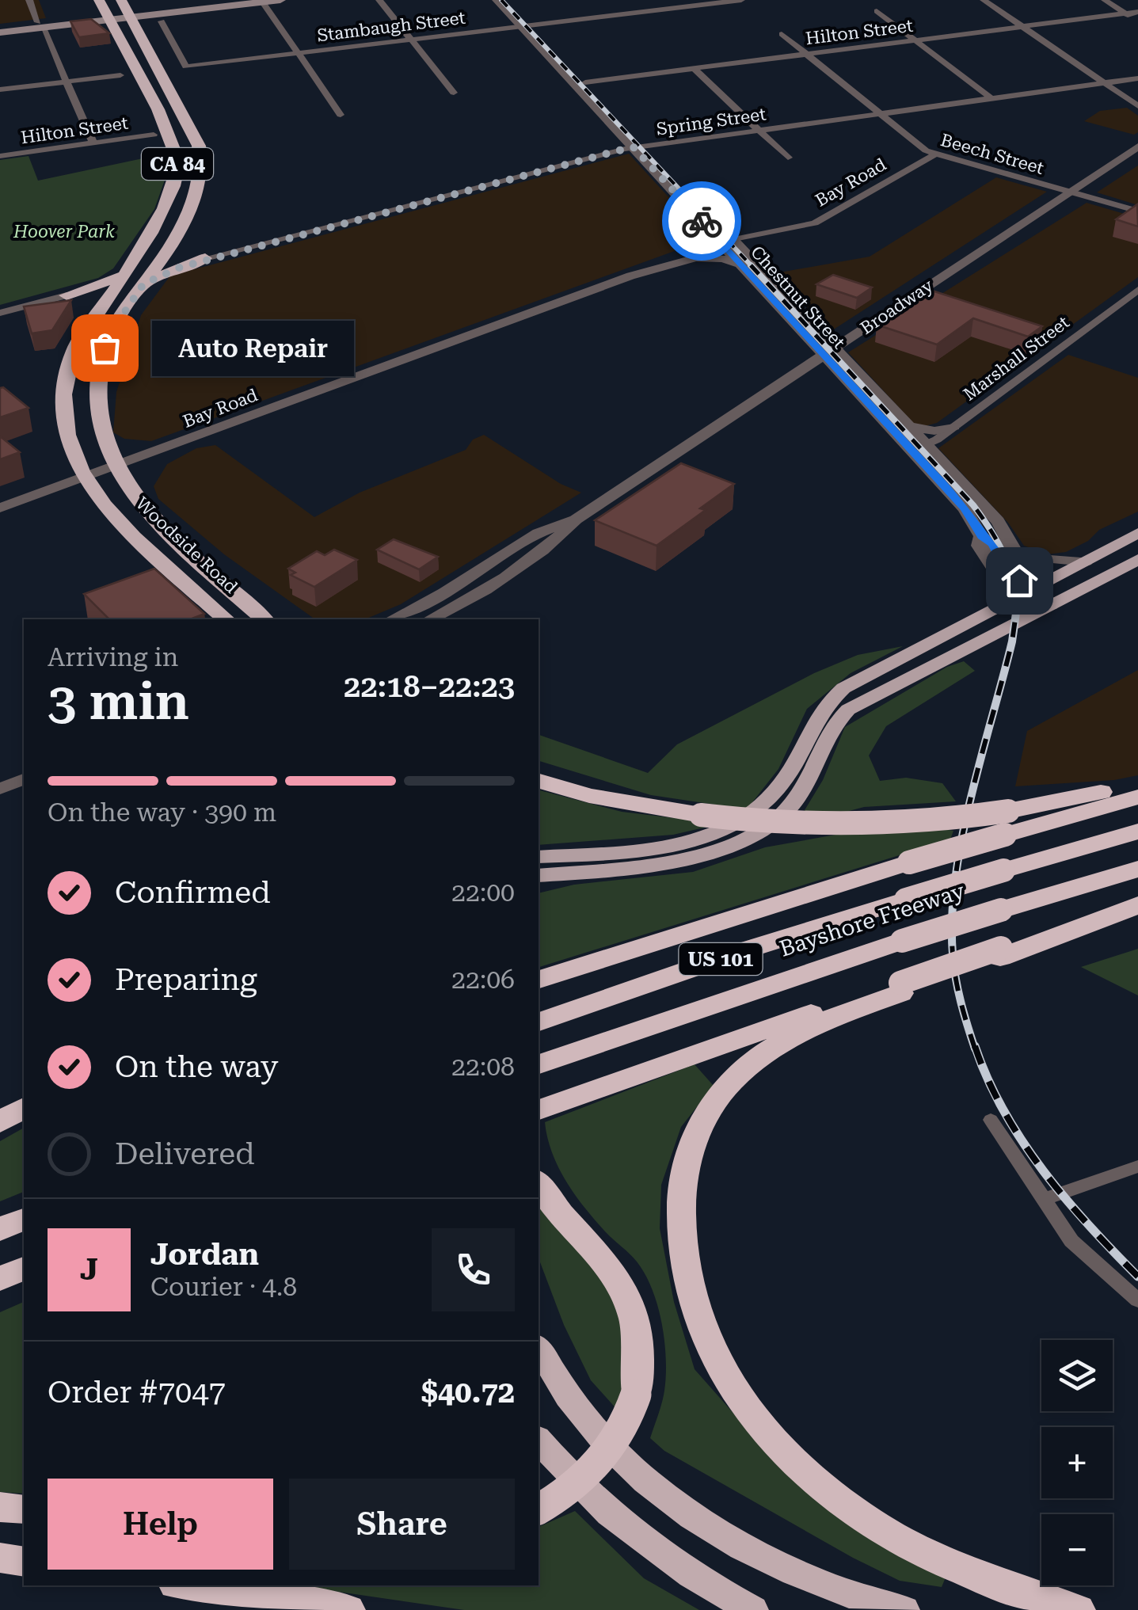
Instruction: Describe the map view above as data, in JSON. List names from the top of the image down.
{
  "streets": {
    "highway": [
      "CA 84",
      "Woodside Road",
      "Bayshore Freeway",
      "US 101"
    ],
    "street": [
      "Stambaugh Street",
      "Hilton Street",
      "Spring Street",
      "Beech Street",
      "Bay Road",
      "Chestnut Street",
      "Broadway",
      "Marshall Street"
    ]
  },
  "crossings": [
    ["Stambaugh Street", "Chestnut Street"],
    ["Hilton Street", "Beech Street"],
    ["Hilton Street", "Chestnut Street"],
    ["Spring Street", "Beech Street"],
    ["Spring Street", "Chestnut Street"],
    ["Beech Street", "Bay Road"],
    ["Beech Street", "Broadway"],
    ["Bay Road", "Chestnut Street"],
    ["Bay Road", "Woodside Road"],
    ["Chestnut Street", "Broadway"],
    ["Chestnut Street", "Marshall Street"]
  ],
  "parks": ["Hoover Park"],
  "places": ["Auto Repair"],
  "page": {
    "bubble": "Auto Repair",
    "heading": ["3 min", "Arriving in", "22:18–22:23"],
    "panel": [
      "Jordan",
      "Courier · 4.8",
      "Order #7047",
      "$40.72"
    ],
    "bar": "On the way · 390 m",
    "list": [
      ["Confirmed", "22:00"],
      ["Preparing", "22:06"],
      ["On the way", "22:08"],
      "Delivered"
    ],
    "round": "J",
    "map_buttons": ["+", "−"],
    "buttons": ["Help", "Share"]
  }
}
